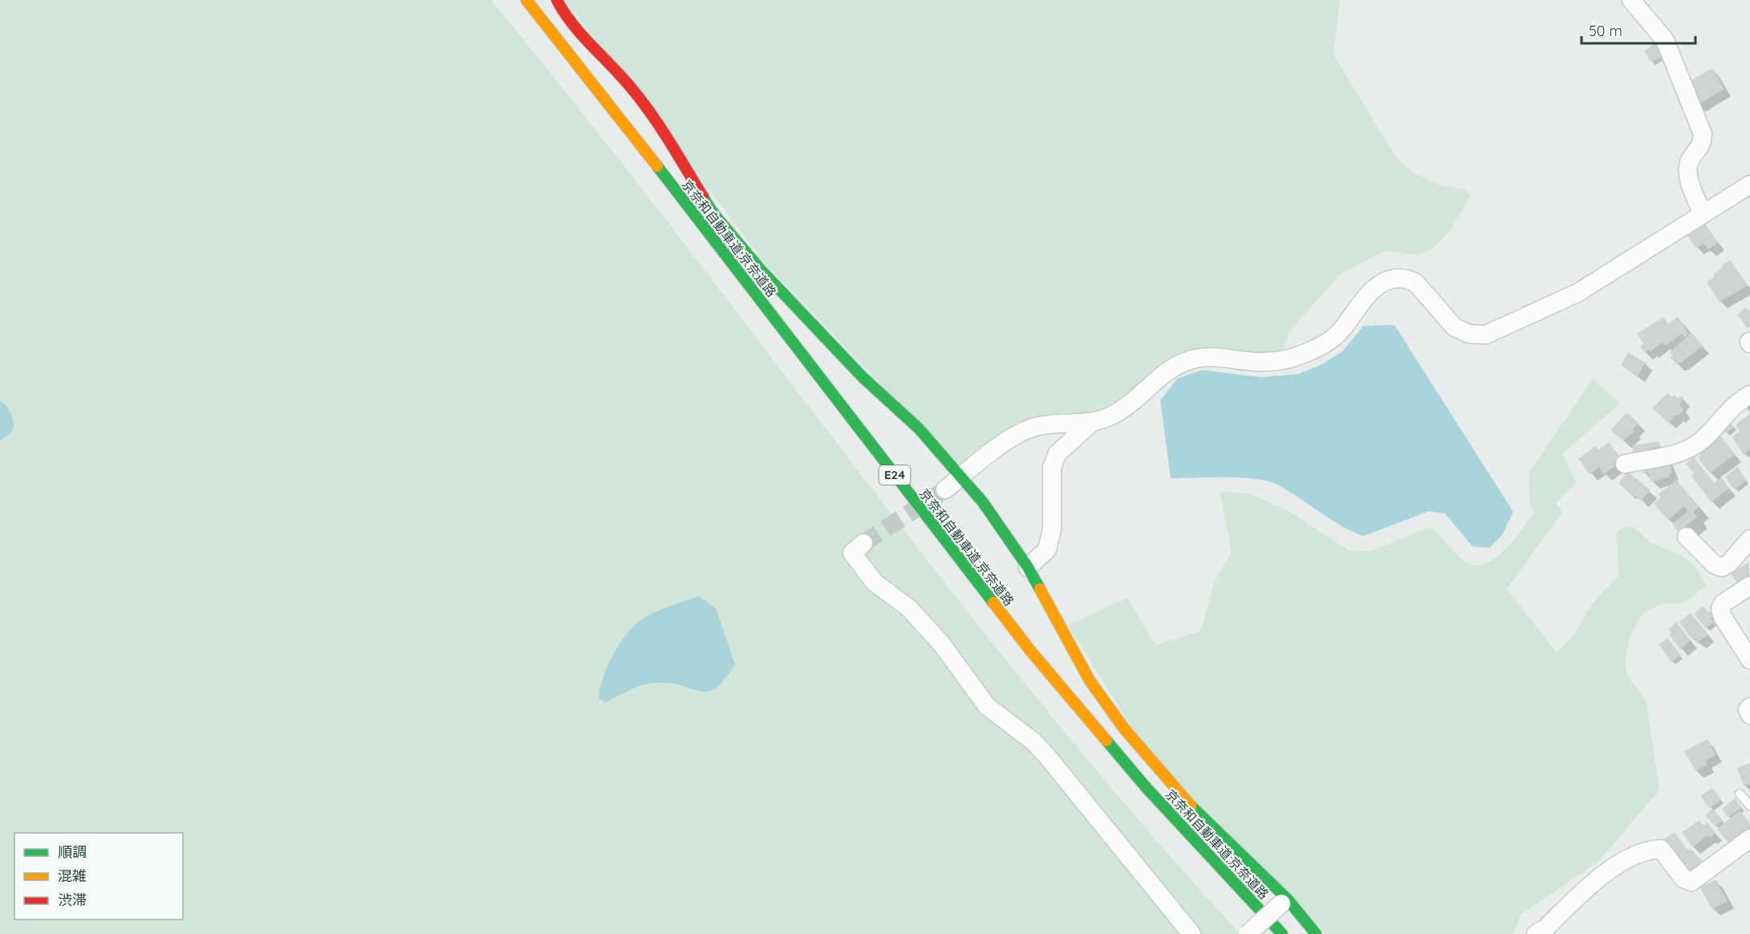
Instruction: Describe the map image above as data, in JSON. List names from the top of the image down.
{
  "streets": {
    "main road": ["京奈和自動車道;京奈道路", "E24"]
  },
  "legend": ["順調", "混雑", "渋滞"],
  "scale_bar": "50 m"
}
